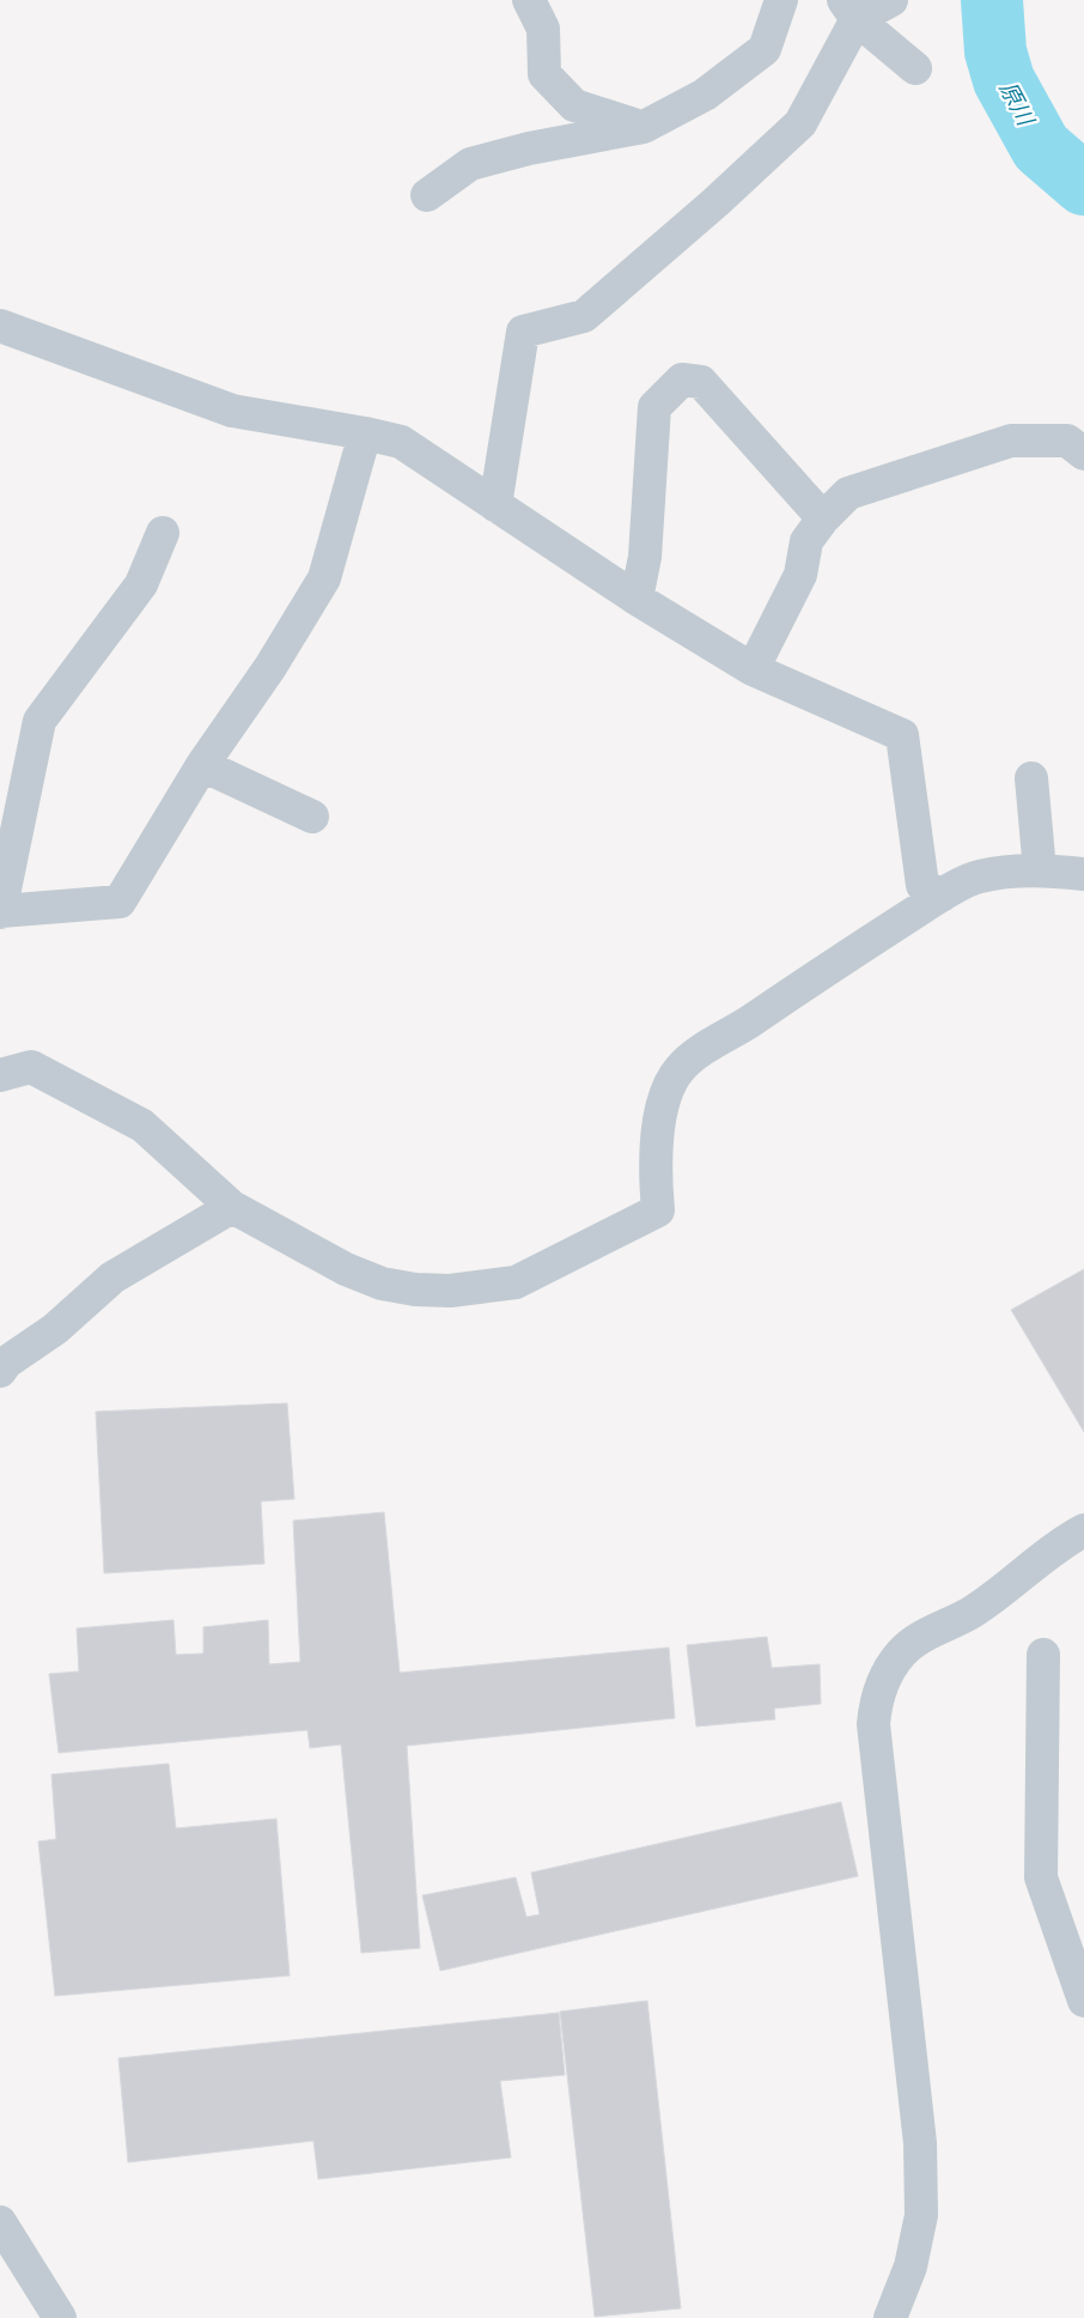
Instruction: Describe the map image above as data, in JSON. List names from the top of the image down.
{
  "water": ["原川"]
}
